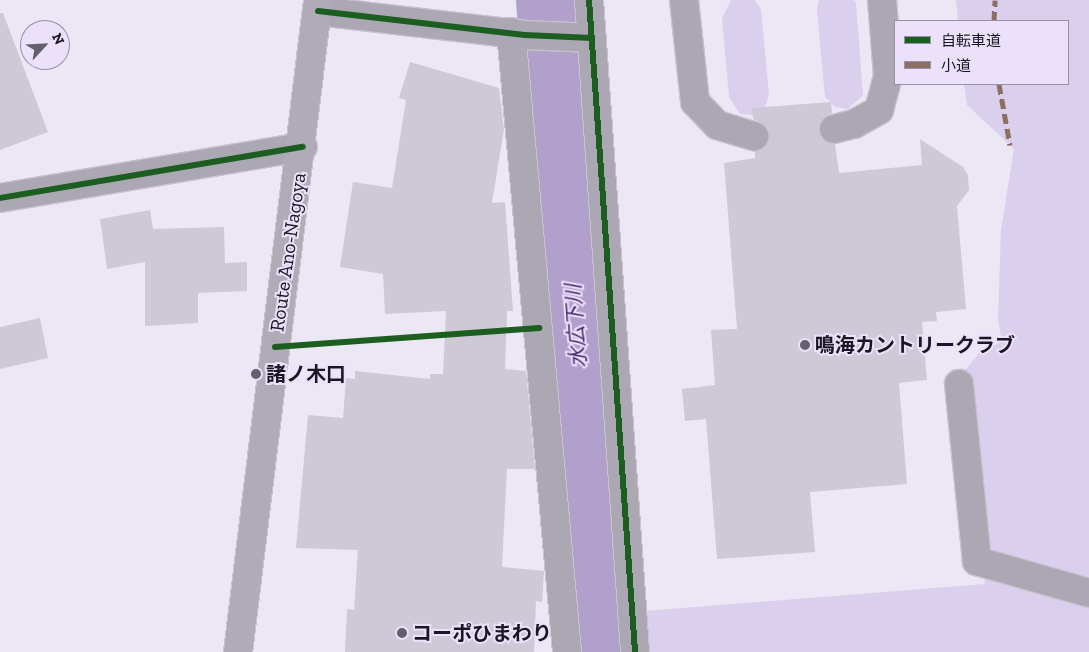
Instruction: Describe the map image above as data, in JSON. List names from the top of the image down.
{
  "streets": {
    "main road": ["Route Ano-Nagoya"]
  },
  "water": ["水広下川"],
  "places": ["鳴海カントリークラブ", "諸ノ木口", "コーポひまわり"],
  "legend": ["自転車道", "小道"],
  "north": "top right"
}
